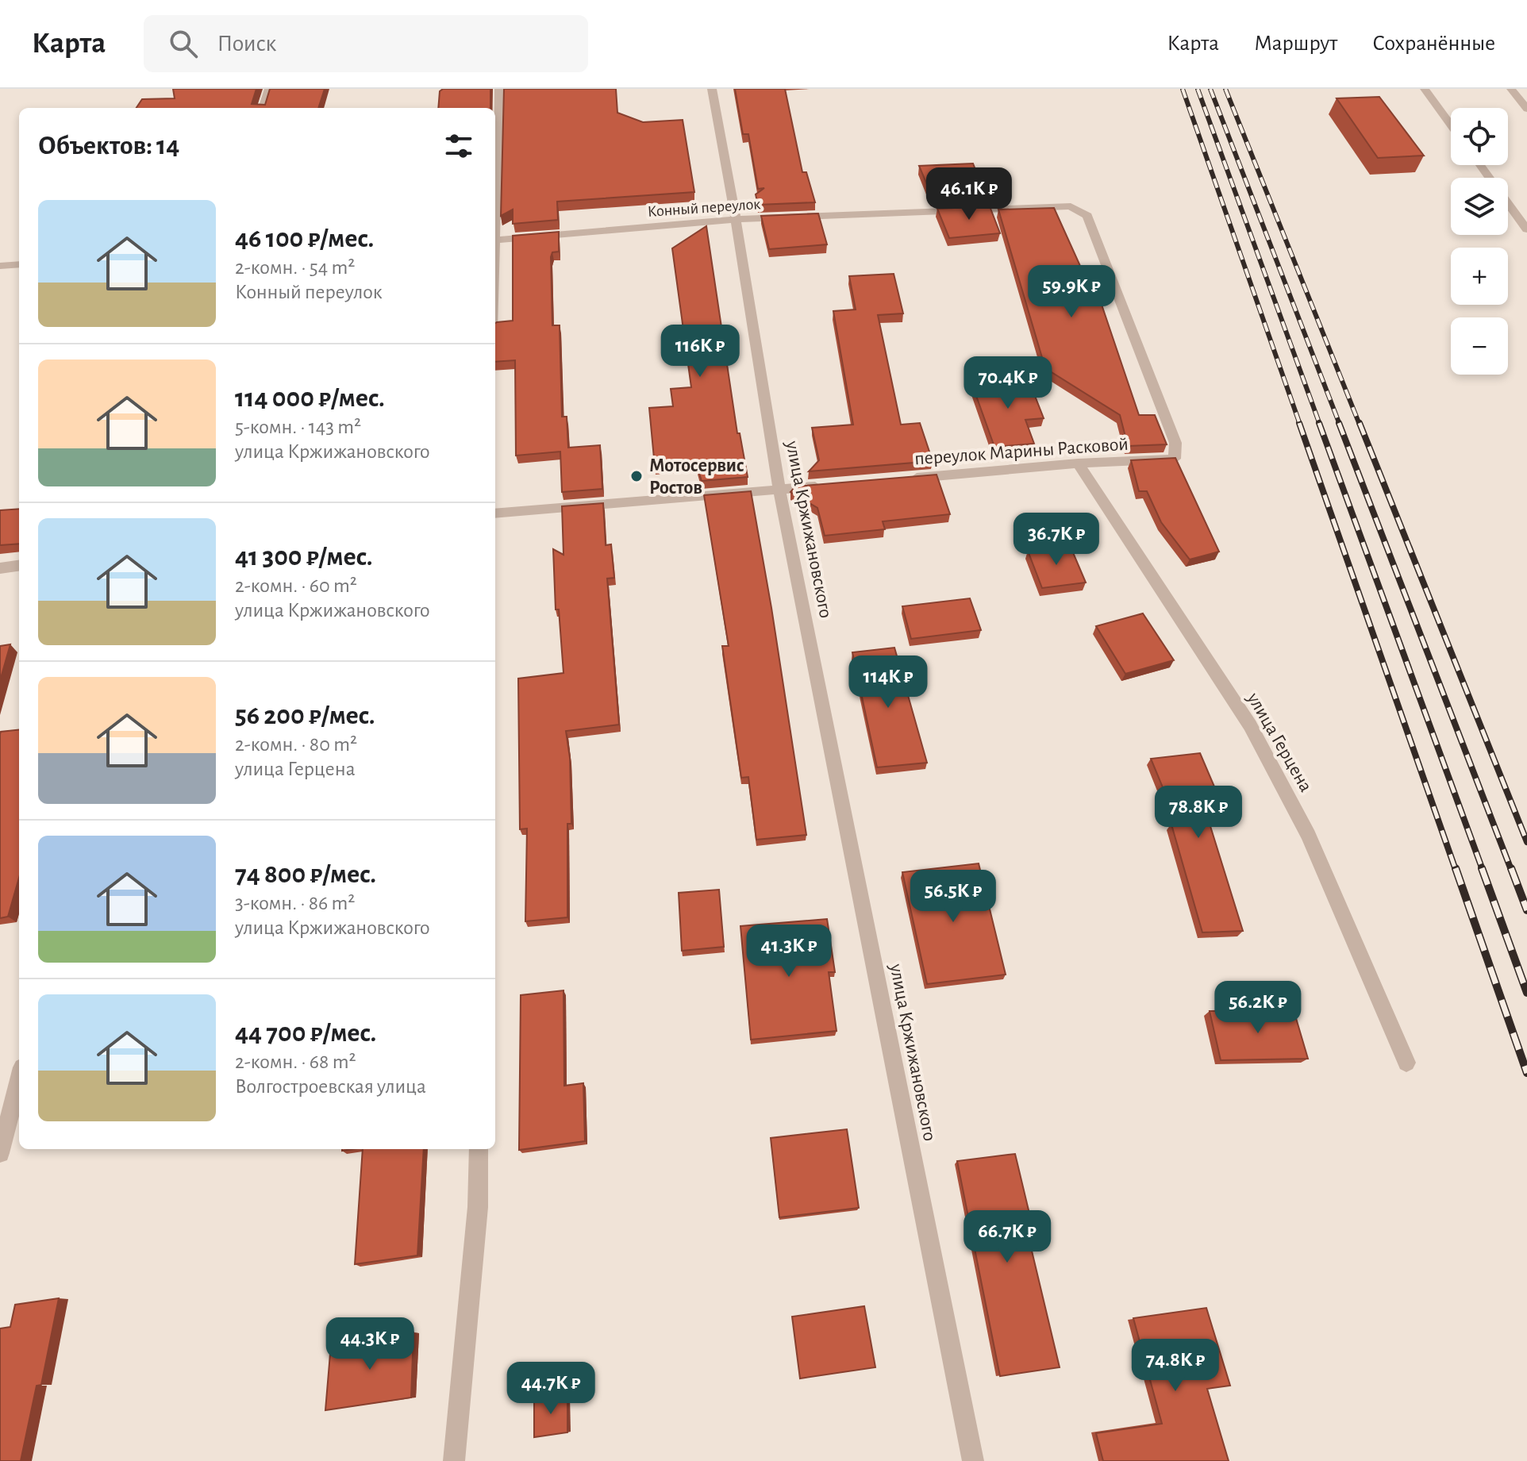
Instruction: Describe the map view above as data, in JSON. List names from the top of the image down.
{
  "streets": {
    "street": [
      "Конный переулок",
      "переулок Марины Расковой",
      "улица Кржижановского",
      "улица Герцена"
    ]
  },
  "crossings": [
    ["Конный переулок", "переулок Марины Расковой"],
    ["Конный переулок", "улица Кржижановского"],
    ["переулок Марины Расковой", "улица Герцена"]
  ],
  "places": ["Мотосервис Ростов"],
  "page": {
    "header": "Карта",
    "search": "Поиск",
    "nav": ["Карта", "Маршрут", "Сохранённые"],
    "map_buttons": ["+", "−"],
    "heading": "Объектов: 14",
    "price": [
      "46.1K ₽",
      "59.9K ₽",
      "116K ₽",
      "70.4K ₽",
      "36.7K ₽",
      "114K ₽",
      "78.8K ₽",
      "56.5K ₽",
      "41.3K ₽",
      "56.2K ₽",
      "66.7K ₽",
      "44.3K ₽",
      "74.8K ₽",
      "44.7K ₽"
    ],
    "list": [
      {
        "name": "46 100 ₽/мес.",
        "note": "2-комн. · 54 m² · Конный переулок"
      },
      {
        "name": "114 000 ₽/мес.",
        "note": "5-комн. · 143 m² · улица Кржижановского"
      },
      {
        "name": "41 300 ₽/мес.",
        "note": "2-комн. · 60 m² · улица Кржижановского"
      },
      {
        "name": "56 200 ₽/мес.",
        "note": "2-комн. · 80 m² · улица Герцена"
      },
      {
        "name": "74 800 ₽/мес.",
        "note": "3-комн. · 86 m² · улица Кржижановского"
      },
      {
        "name": "44 700 ₽/мес.",
        "note": "2-комн. · 68 m² · Волгостроевская улица"
      }
    ]
  }
}
